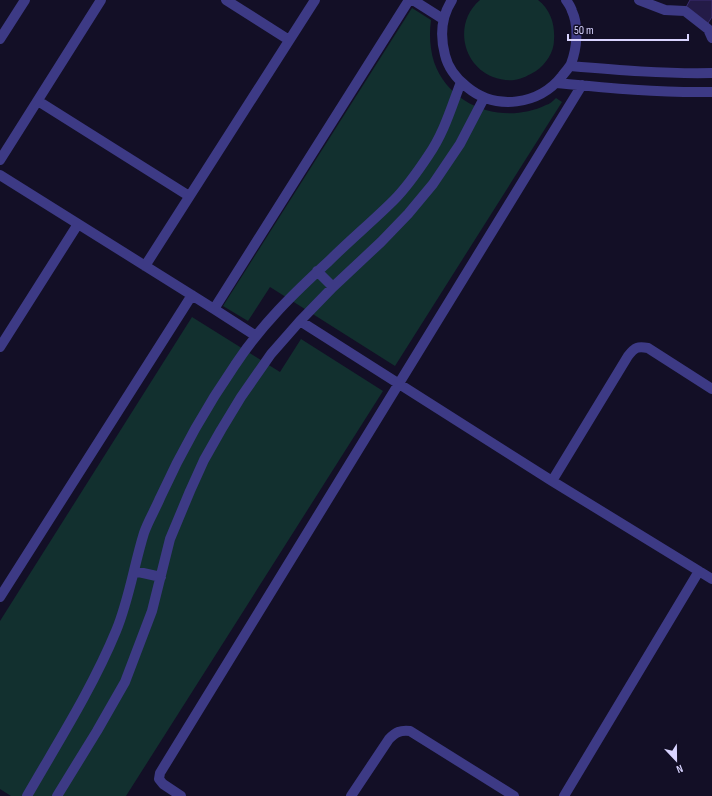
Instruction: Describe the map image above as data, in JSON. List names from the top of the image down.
{
  "scale_bar": "50 m",
  "north": "bottom"
}
